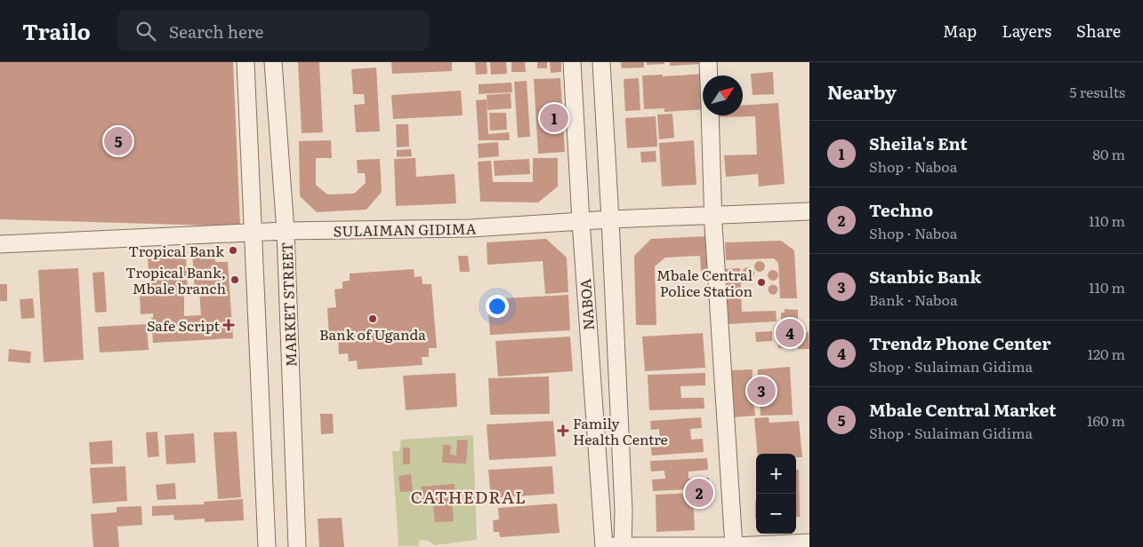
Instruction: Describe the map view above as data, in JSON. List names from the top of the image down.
{
  "streets": {
    "street": ["SULAIMAN GIDIMA", "MARKET STREET", "NABOA"]
  },
  "crossings": [
    ["SULAIMAN GIDIMA", "MARKET STREET"],
    ["SULAIMAN GIDIMA", "NABOA"]
  ],
  "districts": ["CATHEDRAL"],
  "places": {
    "other": [
      "Tropical Bank",
      "Tropical Bank, Mbale branch",
      "Mbale Central Police Station",
      "Bank of Uganda"
    ],
    "health": ["Safe Script", "Family Health Centre"]
  },
  "north": "top right",
  "page": {
    "header": "Trailo",
    "search": "Search here",
    "nav": ["Map", "Layers", "Share"],
    "heading": ["Nearby", "5 results"],
    "pins": [
      "1",
      "5",
      "4",
      "3",
      "2"
    ],
    "list": [
      {
        "mark": "1",
        "name": "Sheila's Ent",
        "note": "Shop · Naboa",
        "value": "80 m"
      },
      {
        "mark": "2",
        "name": "Techno",
        "note": "Shop · Naboa",
        "value": "110 m"
      },
      {
        "mark": "3",
        "name": "Stanbic Bank",
        "note": "Bank · Naboa",
        "value": "110 m"
      },
      {
        "mark": "4",
        "name": "Trendz Phone Center",
        "note": "Shop · Sulaiman Gidima",
        "value": "120 m"
      },
      {
        "mark": "5",
        "name": "Mbale Central Market",
        "note": "Shop · Sulaiman Gidima",
        "value": "160 m"
      }
    ],
    "map_buttons": ["+", "−"]
  }
}
